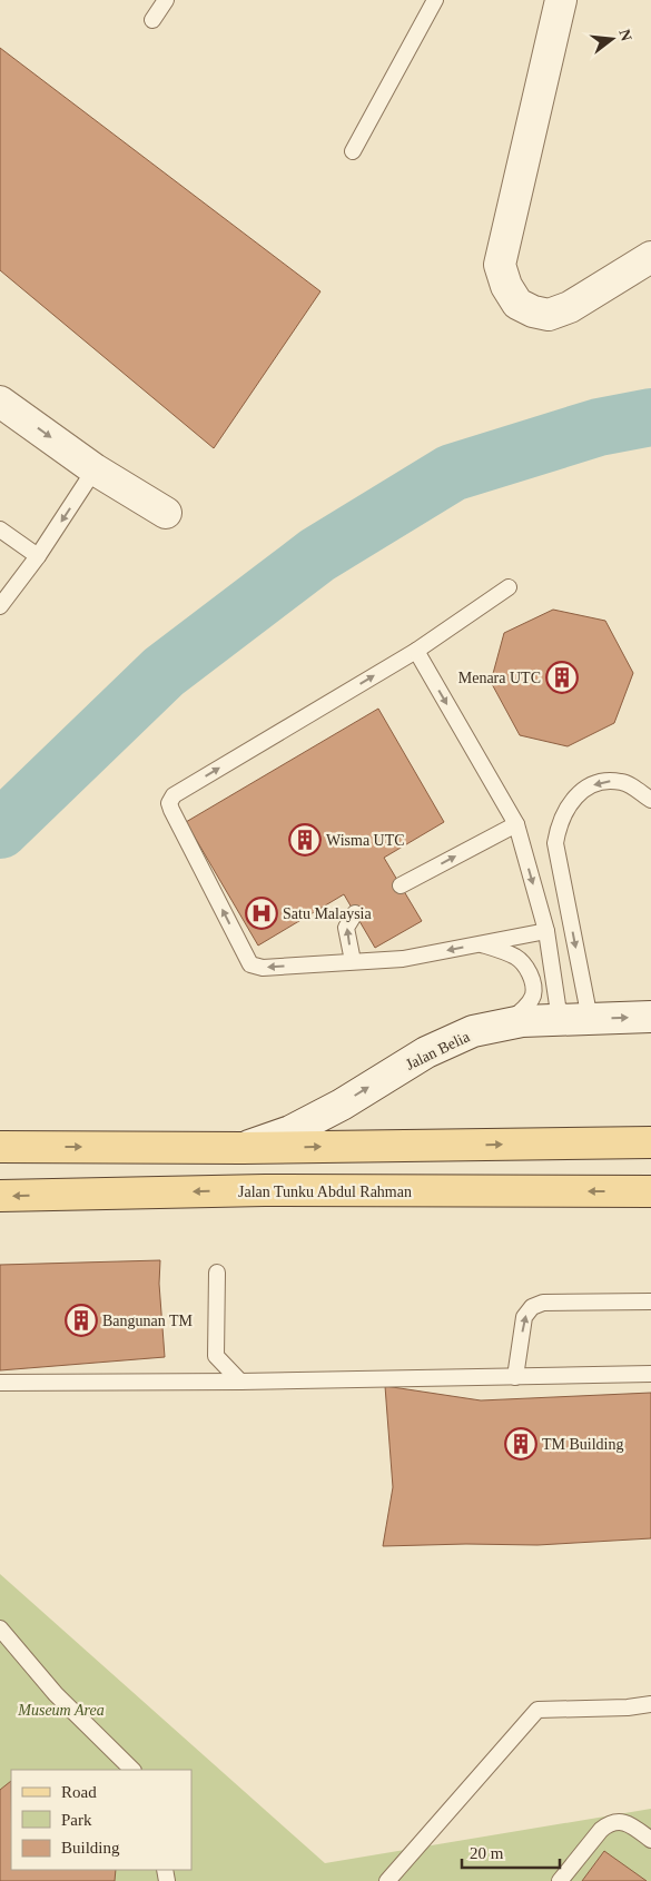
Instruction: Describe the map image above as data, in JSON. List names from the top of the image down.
{
  "streets": {
    "main road": ["Jalan Tunku Abdul Rahman"],
    "street": ["Jalan Belia"]
  },
  "one_way": ["Jalan Belia"],
  "parks": ["Museum Area"],
  "places": {
    "building": [
      "Menara UTC",
      "Wisma UTC",
      "Bangunan TM",
      "TM Building"
    ],
    "hospital": ["Satu Malaysia"]
  },
  "legend": ["Road", "Park", "Building"],
  "scale_bar": "20 m",
  "north": "right"
}
